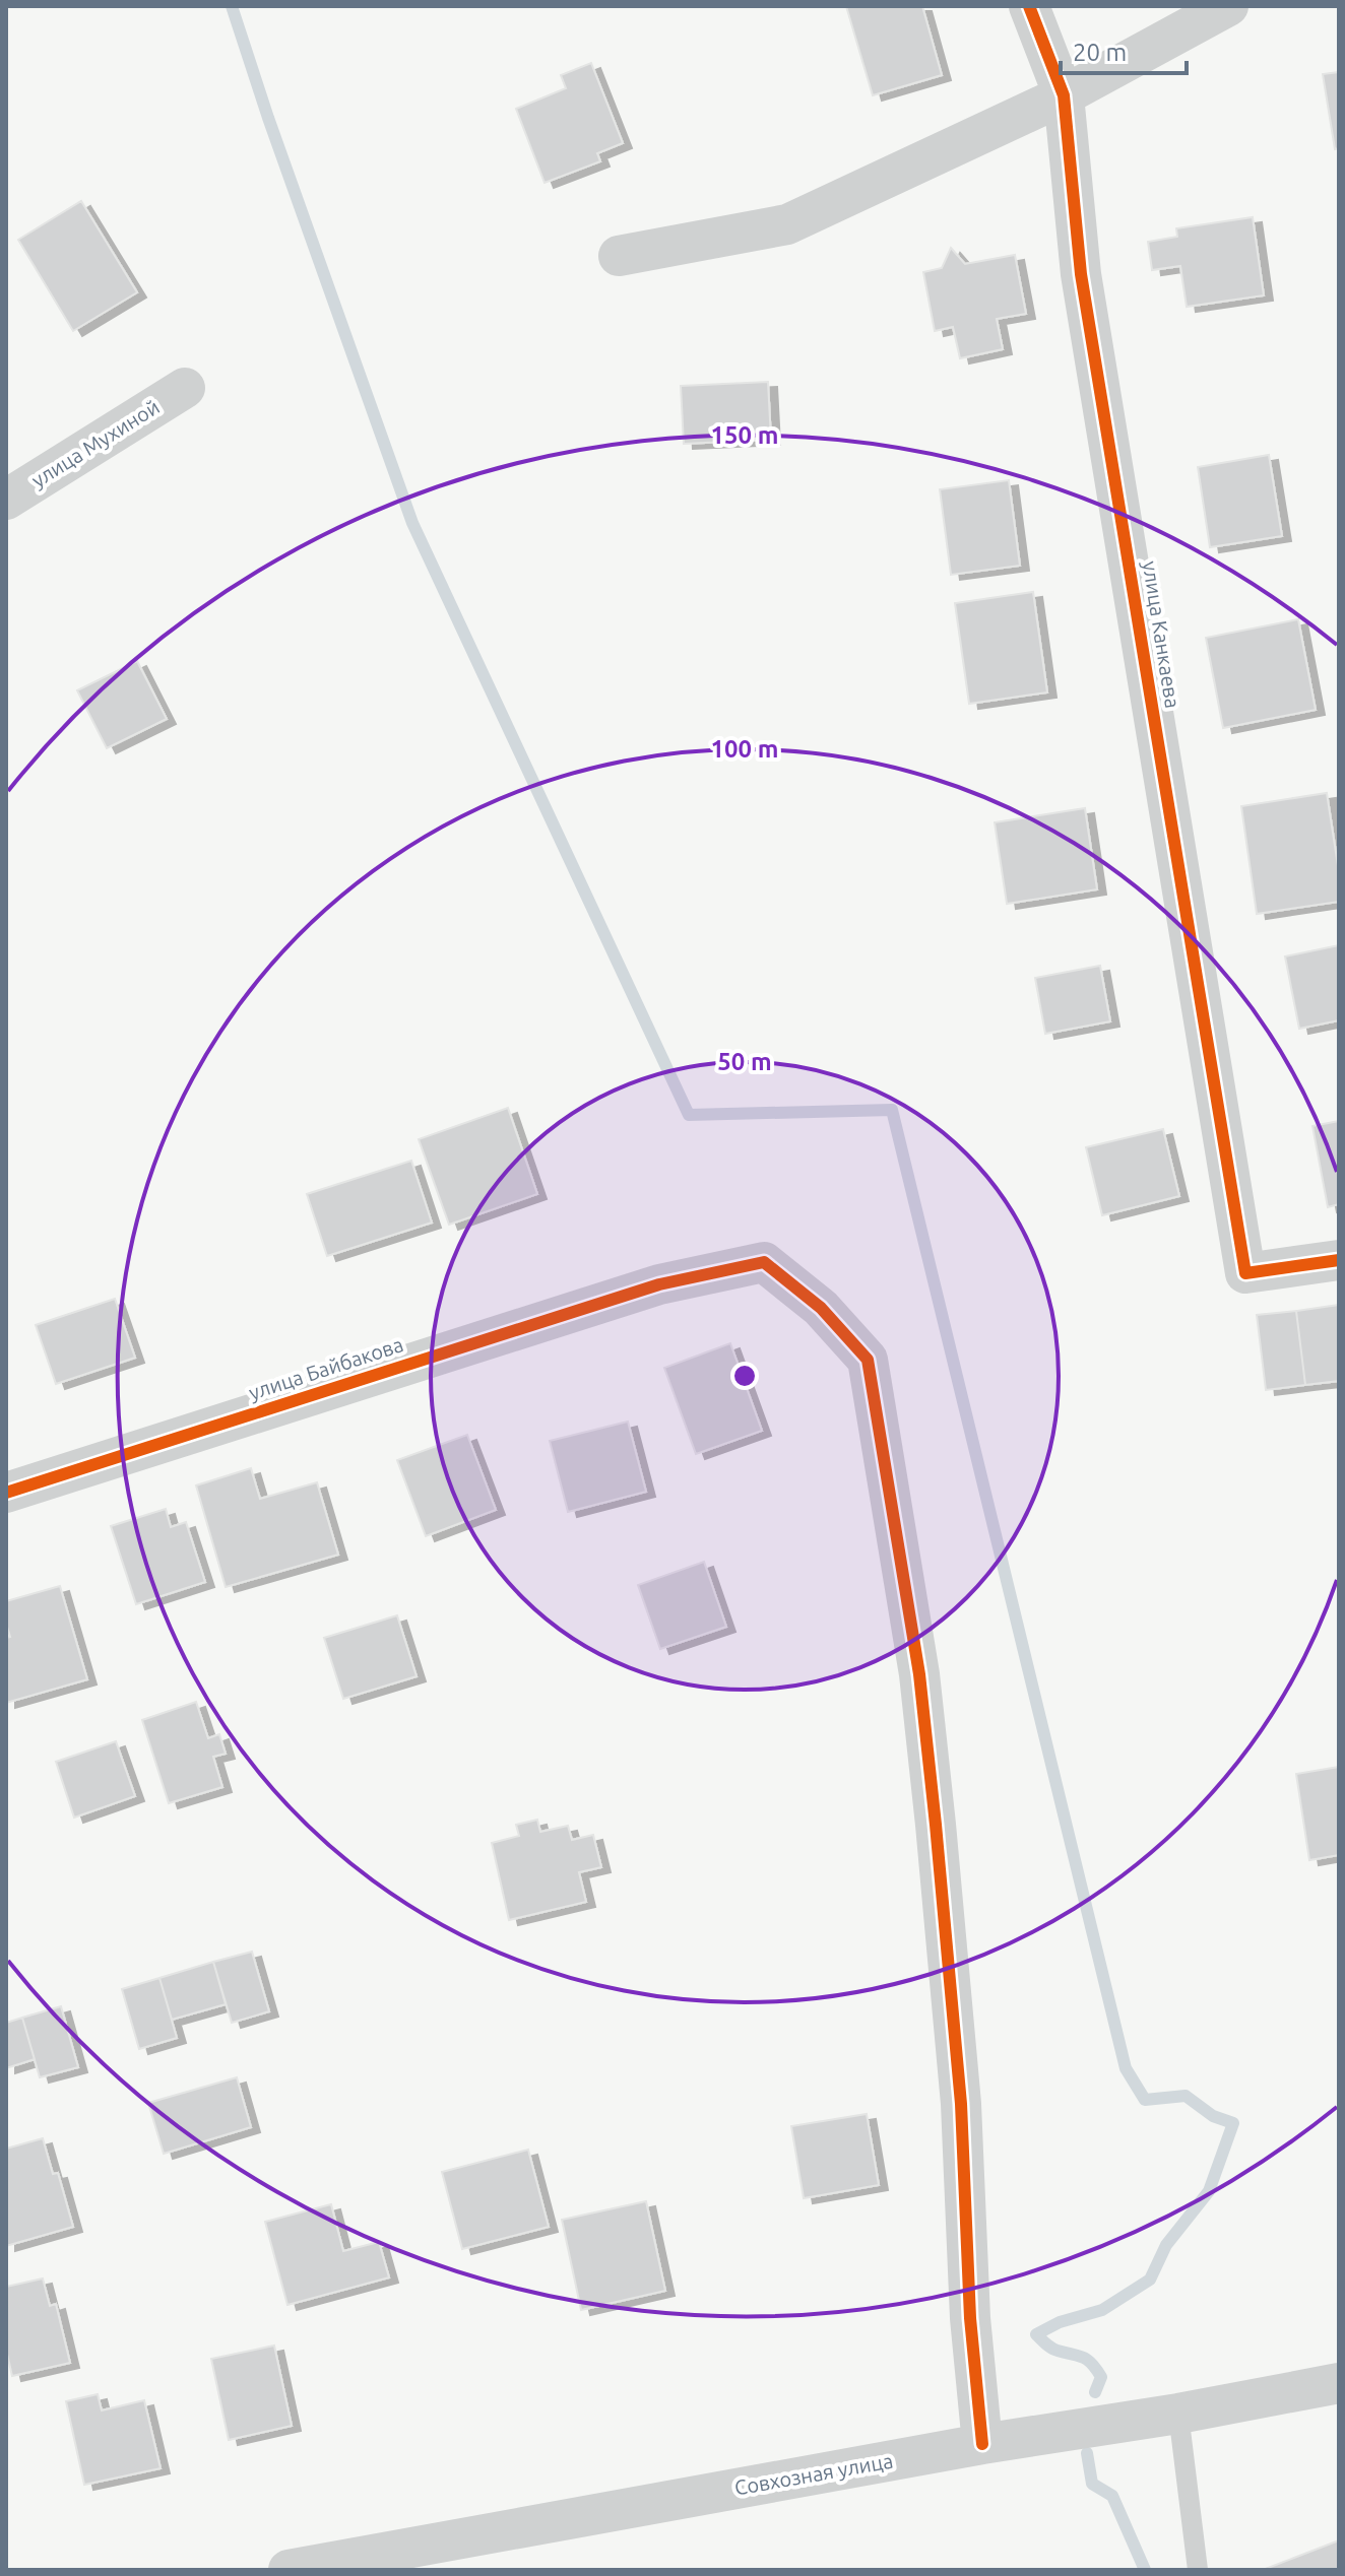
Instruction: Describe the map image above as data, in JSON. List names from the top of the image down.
{
  "streets": {
    "street": [
      "улица Мухиной",
      "улица Канкаева",
      "улица Байбакова",
      "Совхозная улица"
    ]
  },
  "crossings": [
    ["улица Байбакова", "Совхозная улица"]
  ],
  "scale_bar": "20 m",
  "rings": ["150 m", "100 m", "50 m"]
}
